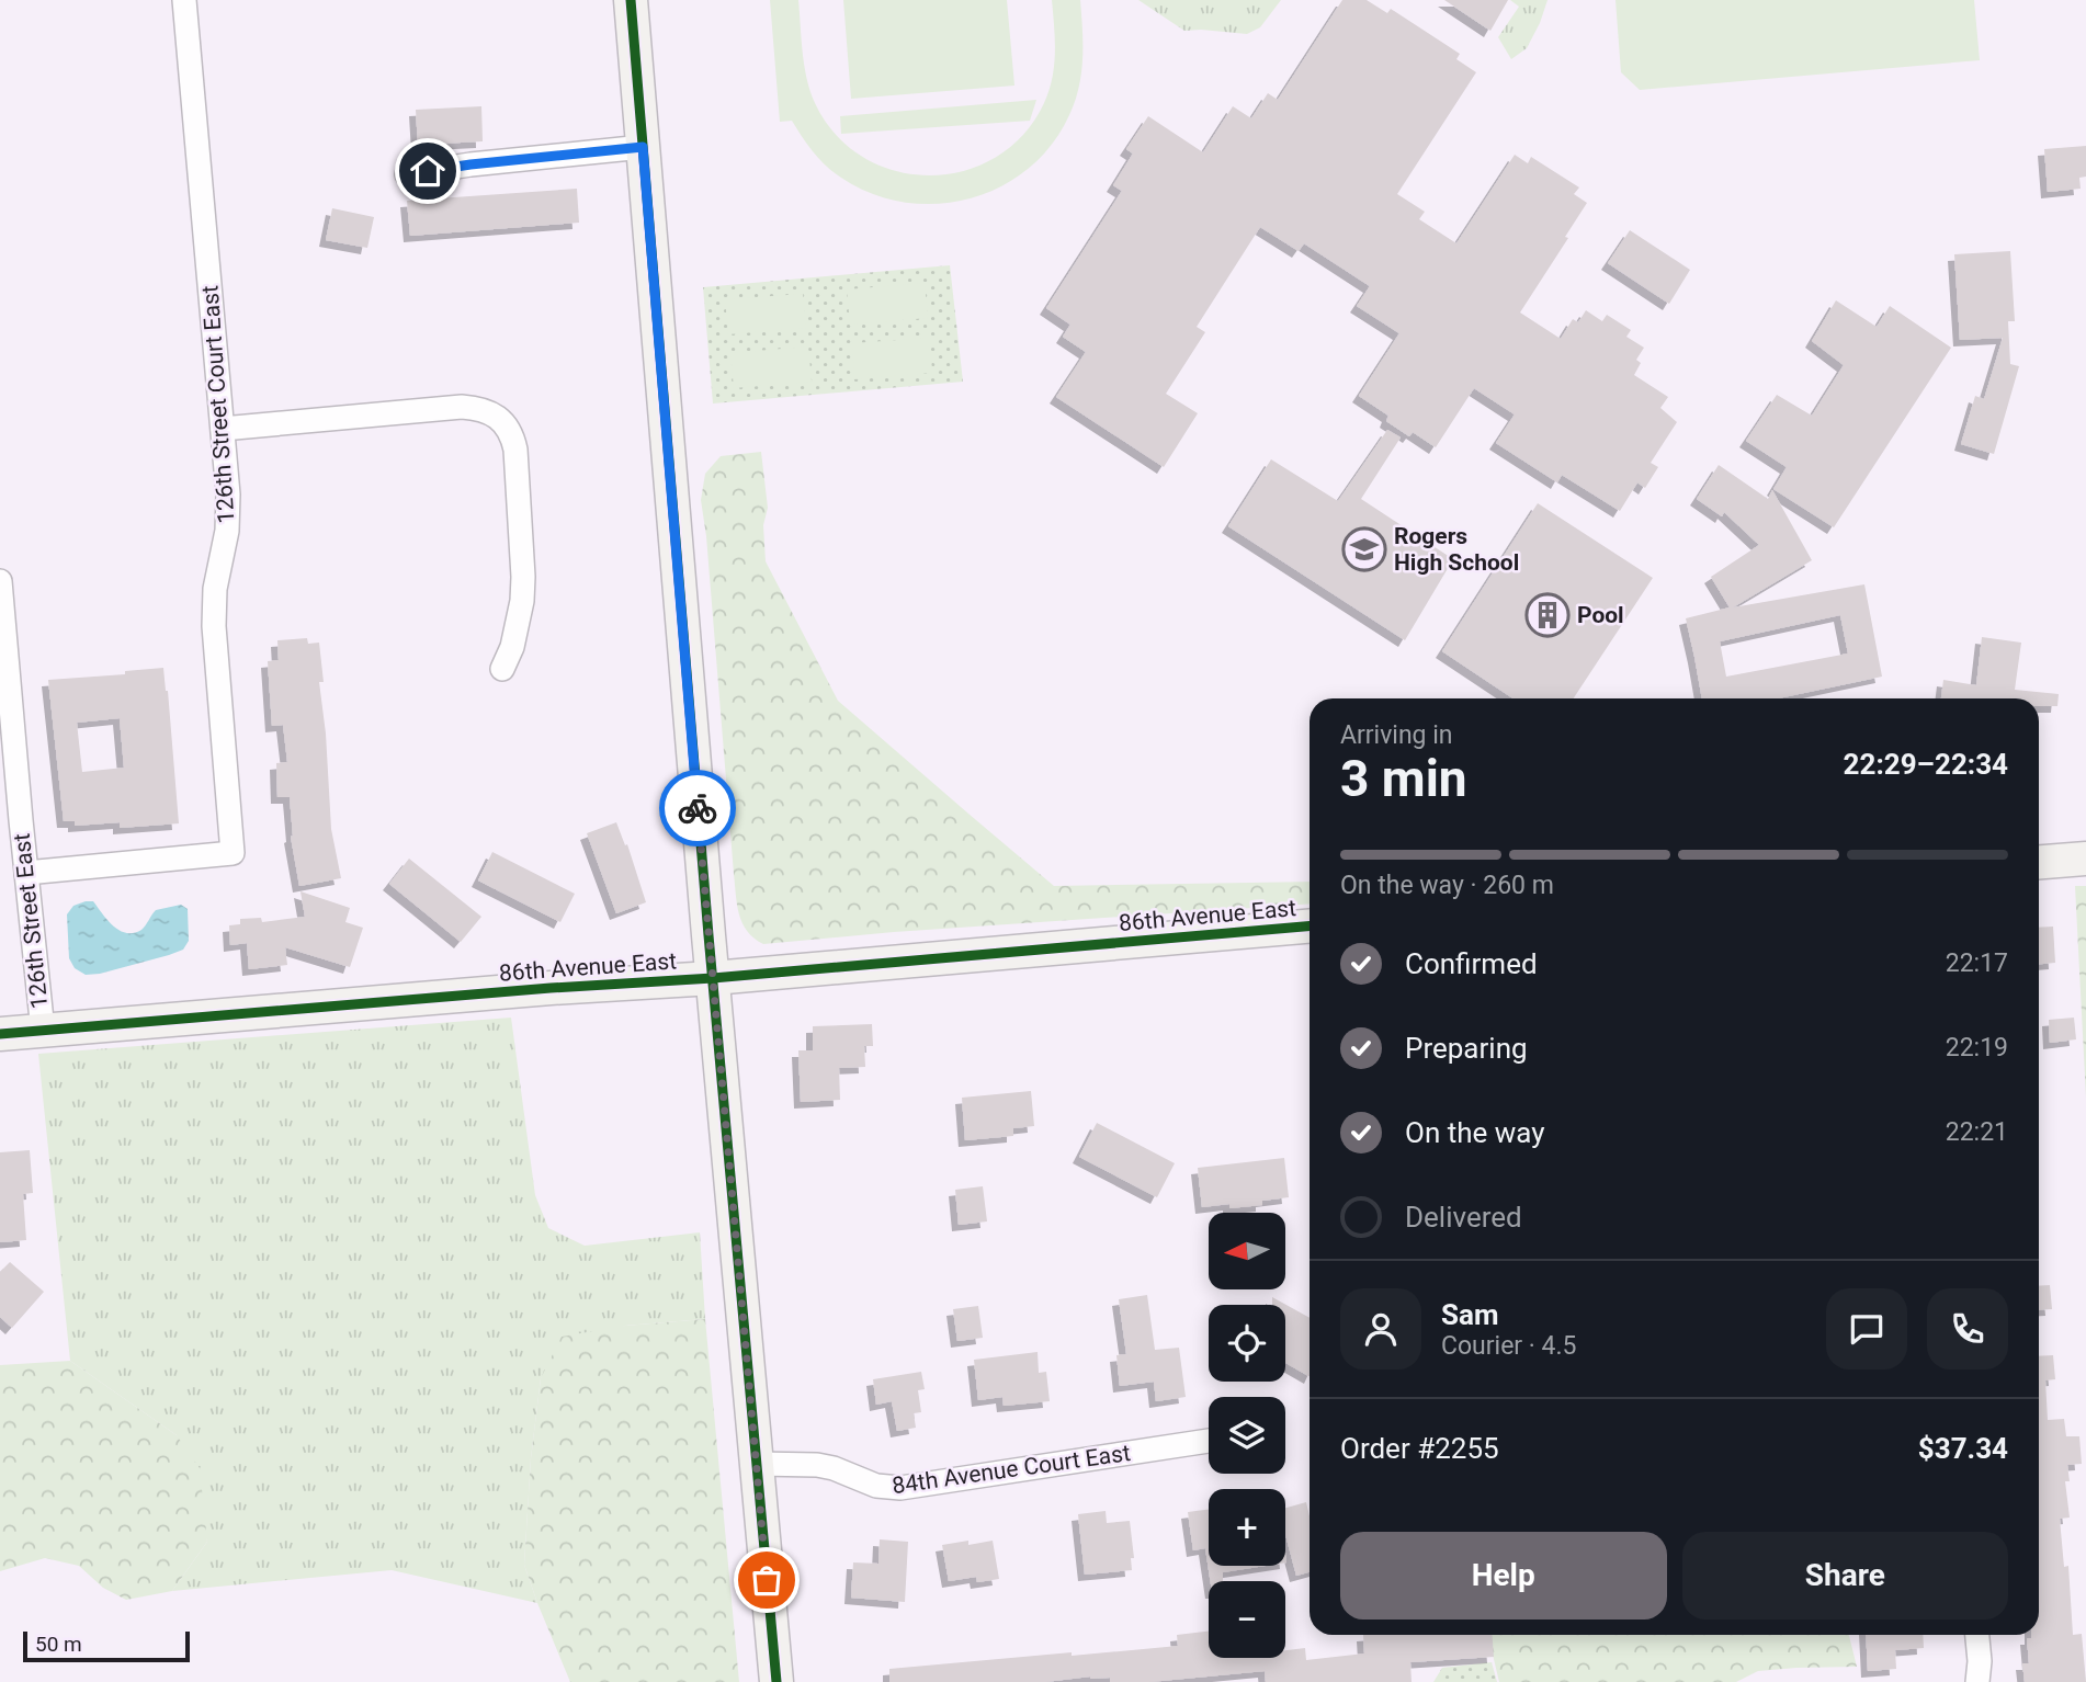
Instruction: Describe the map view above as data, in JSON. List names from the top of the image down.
{
  "streets": {
    "street": [
      "126th Street Court East",
      "86th Avenue East",
      "126th Street East",
      "84th Avenue Court East"
    ]
  },
  "crossings": [
    ["126th Street Court East", "126th Street East"],
    ["86th Avenue East", "126th Street East"]
  ],
  "places": {
    "school or university": ["Rogers High School"],
    "building": ["Pool"]
  },
  "scale_bar": "50 m",
  "north": "left",
  "page": {
    "heading": ["3 min", "Arriving in", "22:29–22:34"],
    "panel": [
      "Sam",
      "Courier · 4.5",
      "Order #2255",
      "$37.34"
    ],
    "bar": "On the way · 260 m",
    "list": [
      ["Confirmed", "22:17"],
      ["Preparing", "22:19"],
      ["On the way", "22:21"],
      "Delivered"
    ],
    "map_buttons": ["+", "−"],
    "buttons": ["Help", "Share"],
    "scale": "50 m"
  }
}
